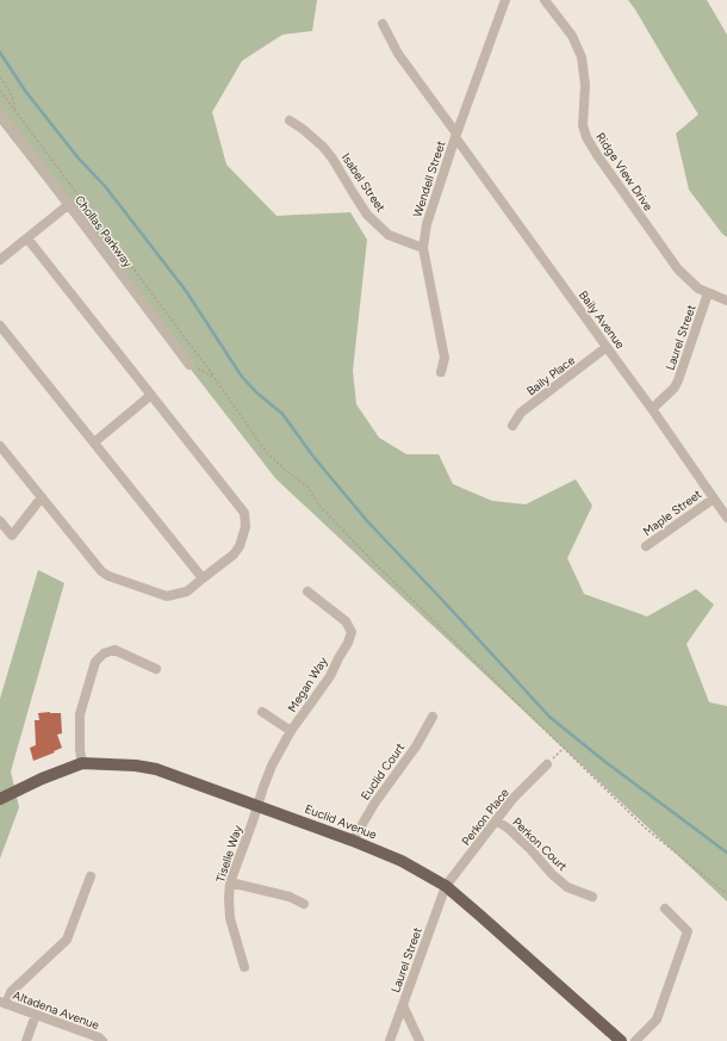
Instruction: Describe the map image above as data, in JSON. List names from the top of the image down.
{
  "streets": {
    "main road": ["Euclid Avenue"],
    "street": [
      "Ridge View Drive",
      "Wendell Street",
      "Isabel Street",
      "Chollas Parkway",
      "Baily Avenue",
      "Laurel Street",
      "Baily Place",
      "Maple Street",
      "Megan Way",
      "Euclid Court",
      "Perkon Place",
      "Perkon Court",
      "Tiselle Way",
      "Altadena Avenue"
    ]
  },
  "crossings": [
    ["Ridge View Drive", "Laurel Street"],
    ["Wendell Street", "Isabel Street"],
    ["Wendell Street", "Baily Avenue"],
    ["Baily Avenue", "Laurel Street"],
    ["Baily Avenue", "Baily Place"],
    ["Baily Avenue", "Maple Street"],
    ["Laurel Street", "Perkon Place"],
    ["Laurel Street", "Euclid Avenue"],
    ["Megan Way", "Euclid Avenue"],
    ["Megan Way", "Tiselle Way"],
    ["Euclid Court", "Euclid Avenue"],
    ["Perkon Place", "Euclid Avenue"],
    ["Perkon Place", "Perkon Court"],
    ["Euclid Avenue", "Tiselle Way"]
  ]
}
